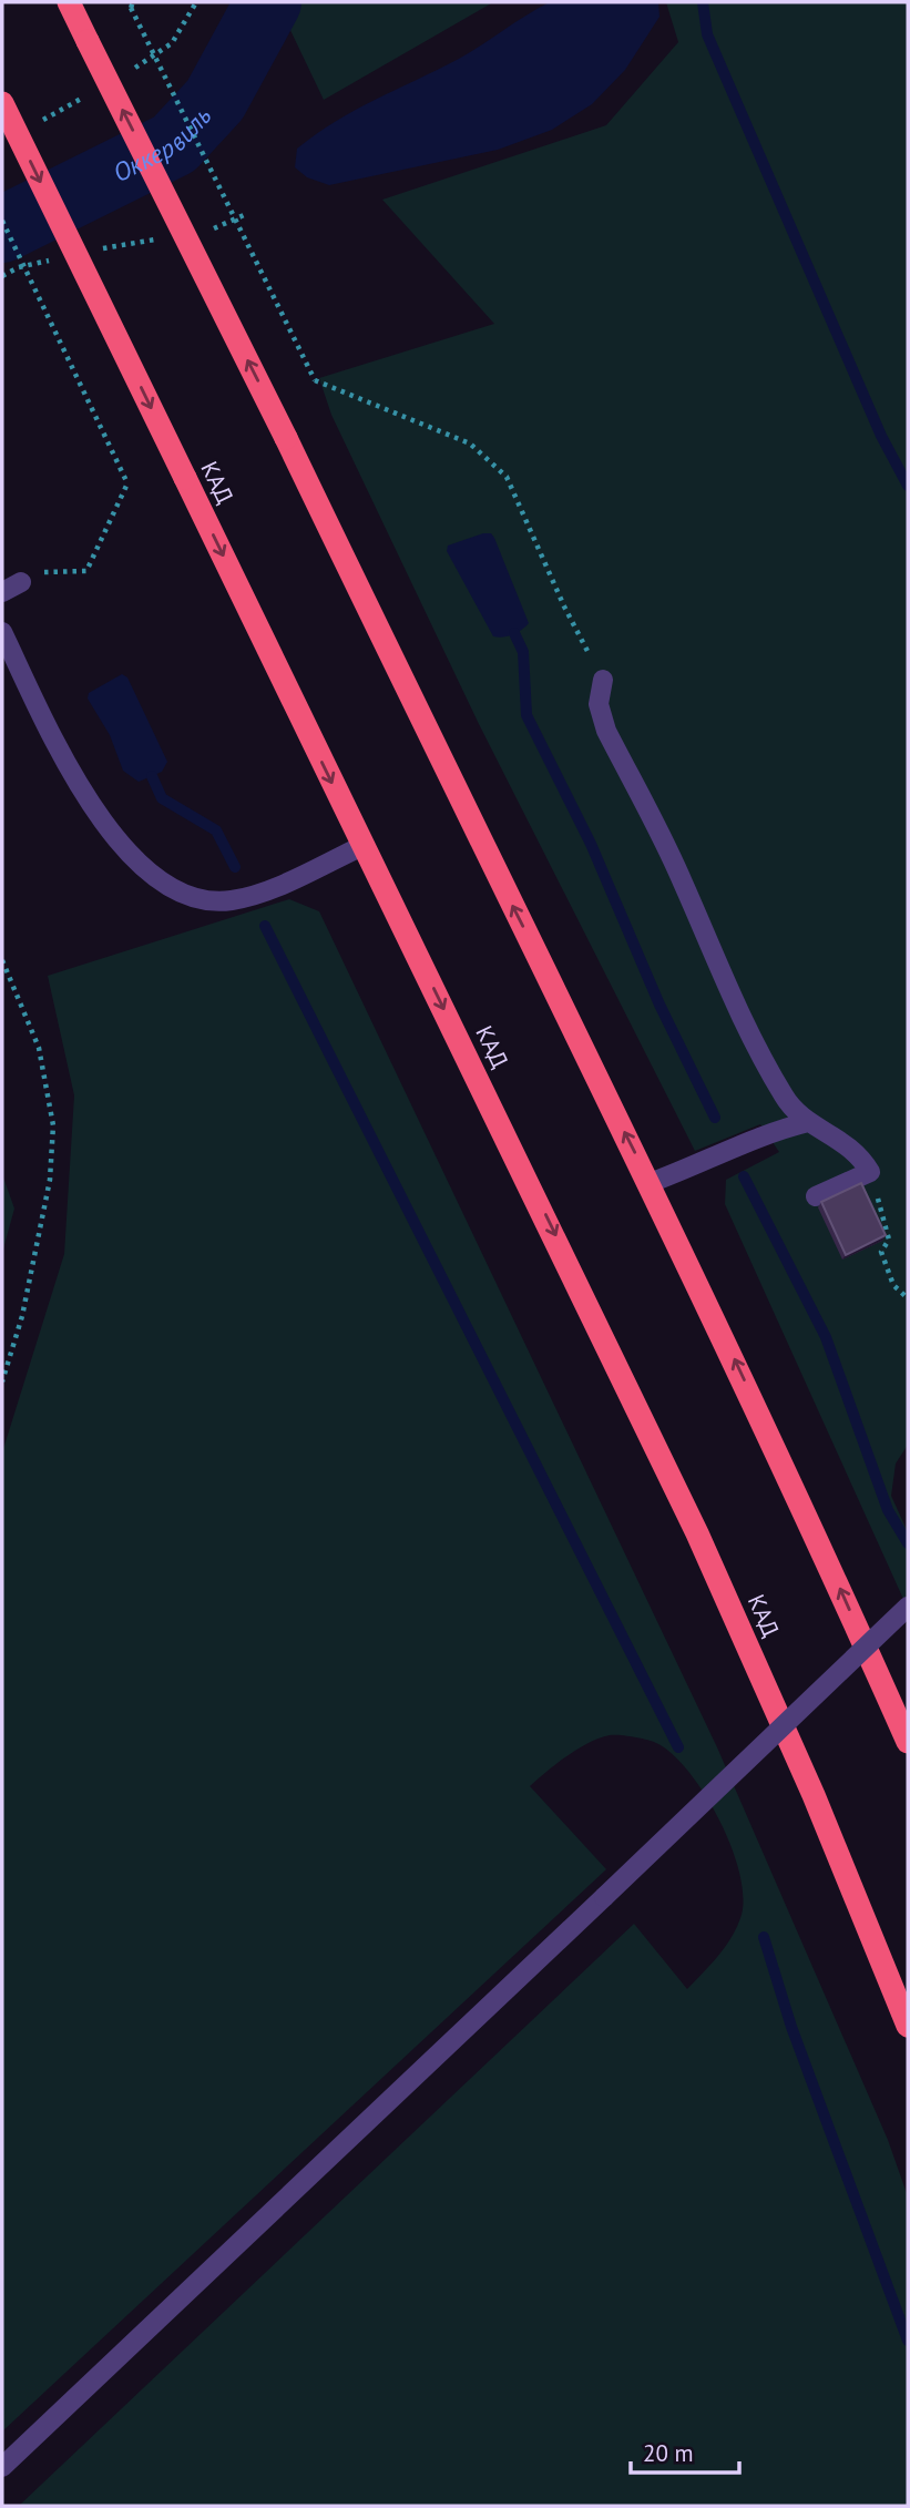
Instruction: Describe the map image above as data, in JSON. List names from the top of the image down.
{
  "streets": {
    "highway": ["КАД"]
  },
  "water": ["Оккервиль"],
  "scale_bar": "20 m"
}
